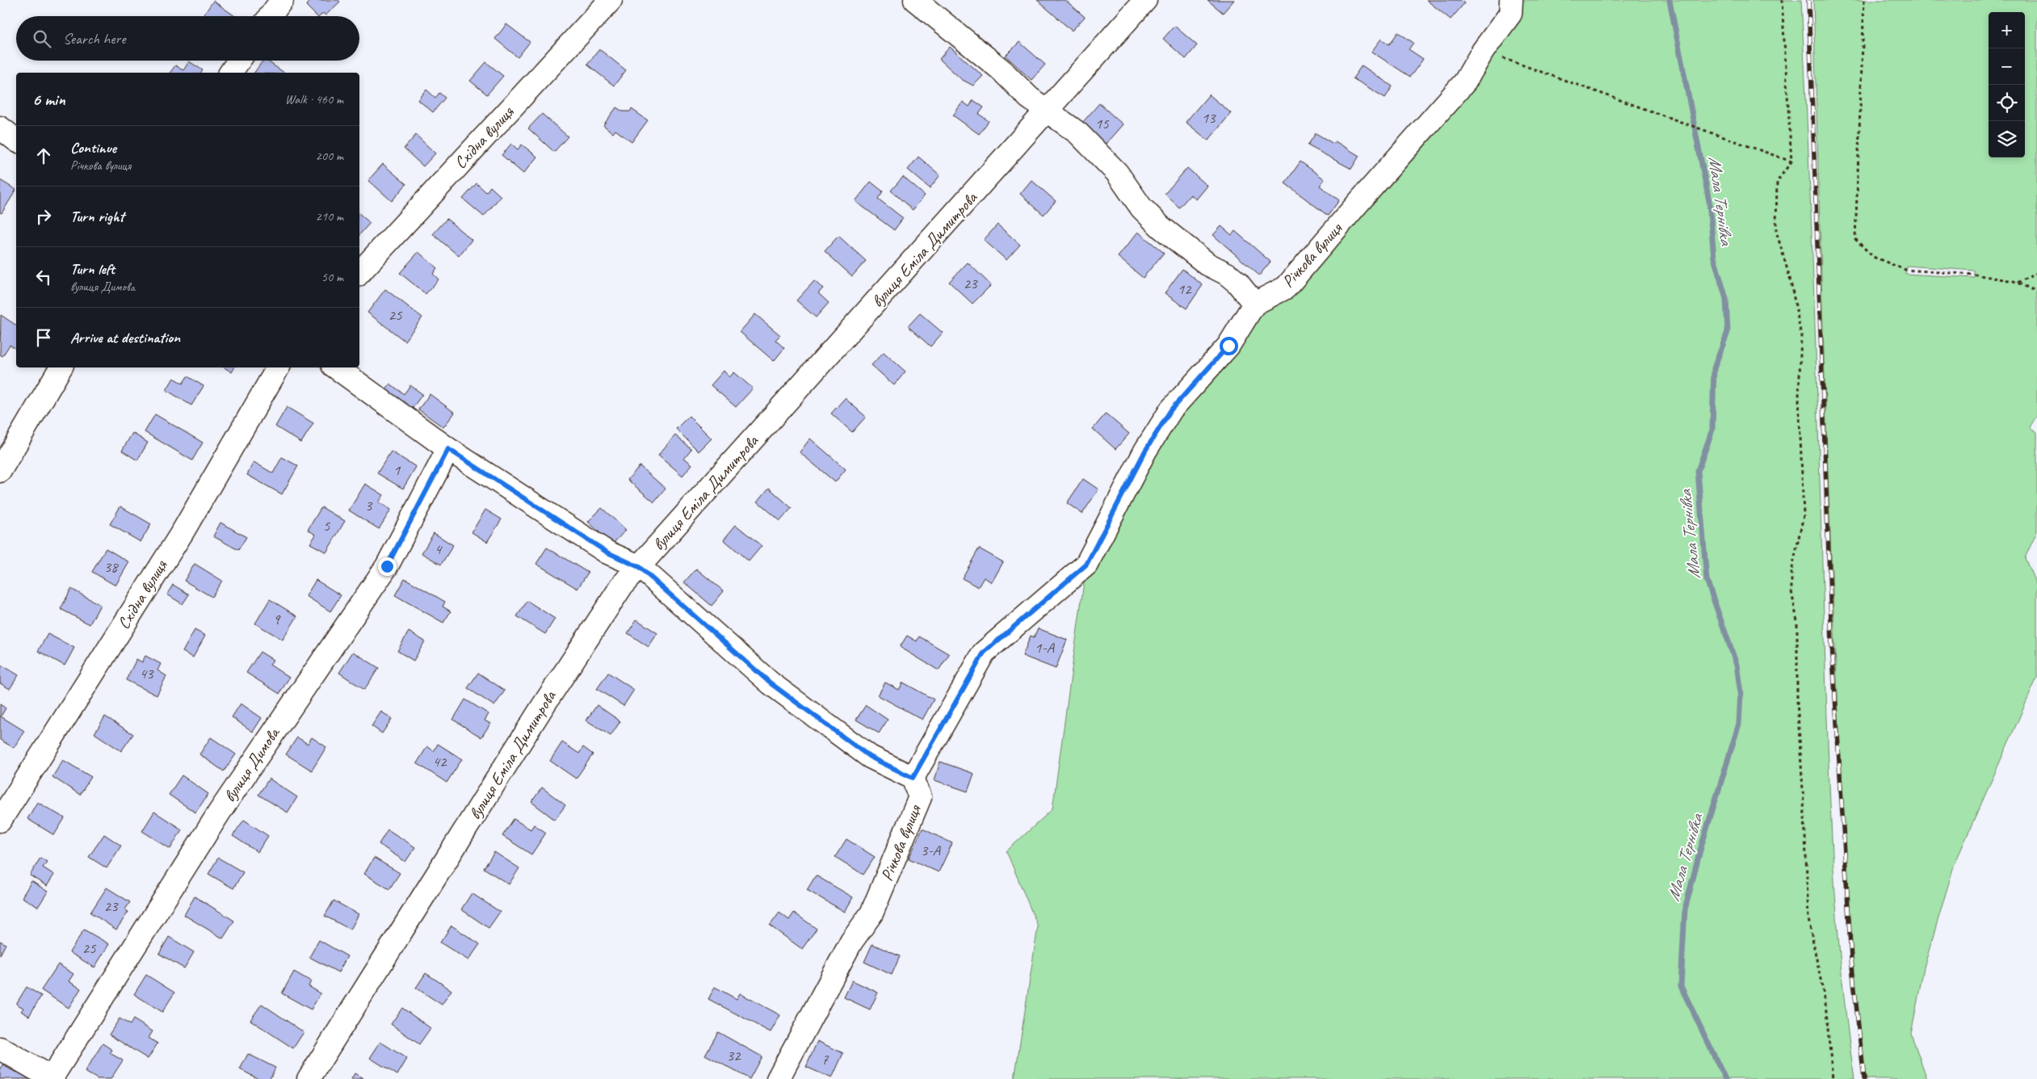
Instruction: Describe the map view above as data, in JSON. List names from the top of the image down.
{
  "streets": {
    "street": [
      "Східна вулиця",
      "вулиця Еміла Димитрова",
      "Річкова вулиця",
      "вулиця Димова"
    ]
  },
  "water": ["Мала Тернівка"],
  "house_numbers": [
    "13",
    "15",
    "23",
    "12",
    "25",
    "1",
    "3",
    "5",
    "4",
    "38",
    "9",
    "1-А",
    "43",
    "42",
    "3-А",
    "23",
    "25",
    "32",
    "7"
  ],
  "page": {
    "map_buttons": ["+", "−"],
    "search": "Search here",
    "heading": ["6 min", "Walk · 460 m"],
    "list": [
      ["Continue", "Річкова вулиця", "200 m"],
      ["Turn right", "210 m"],
      ["Turn left", "вулиця Димова", "50 m"],
      "Arrive at destination"
    ]
  }
}
